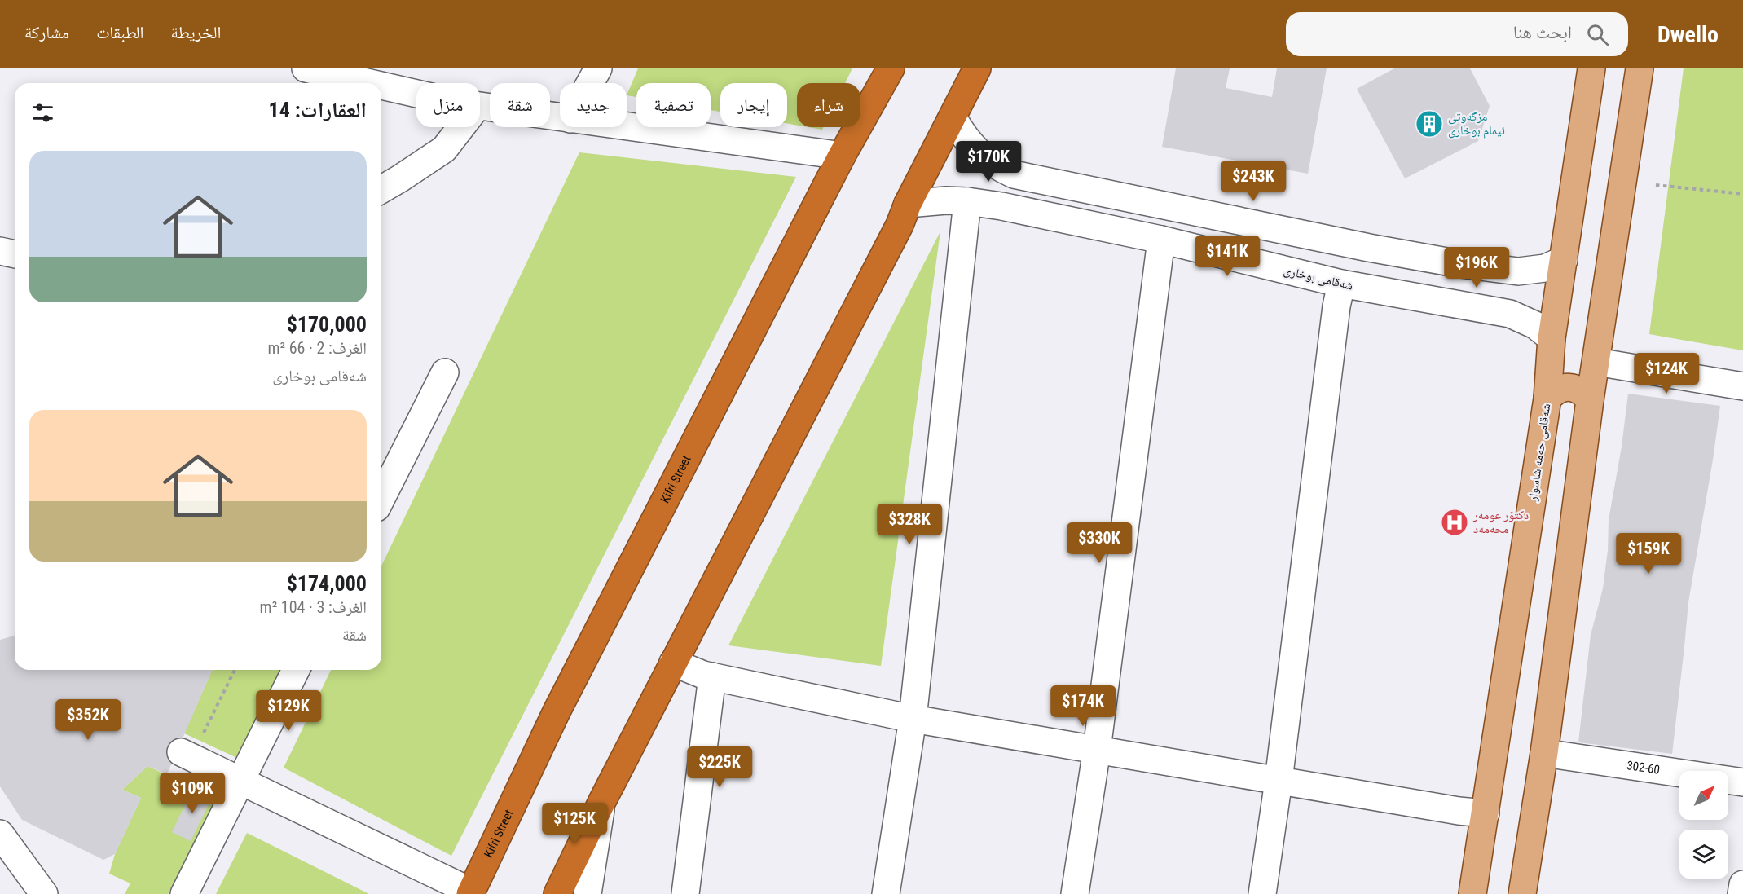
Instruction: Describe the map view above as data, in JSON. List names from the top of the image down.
{
  "streets": {
    "highway": ["Kifri Street"],
    "main road": ["شەقامی حەمە شاسوار"],
    "street": ["شەقامی بوخاری", "302-60"]
  },
  "crossings": [
    ["شەقامی بوخاری", "شەقامی حەمە شاسوار"]
  ],
  "places": {
    "building": ["مزگەوتی ئیمام بوخاری"],
    "hospital": ["دکتۆر عومەر محەمەد"]
  },
  "north": "top right",
  "page": {
    "header": "Dwello",
    "search": "ابحث هنا",
    "nav": ["الخريطة", "الطبقات", "مشاركة"],
    "chip": [
      "شراء",
      "إيجار",
      "تصفية",
      "جديد",
      "شقة",
      "منزل"
    ],
    "heading": "العقارات: 14",
    "price": [
      "$170K",
      "$243K",
      "$141K",
      "$196K",
      "$124K",
      "$328K",
      "$330K",
      "$159K",
      "$174K",
      "$129K",
      "$352K",
      "$225K",
      "$109K",
      "$125K"
    ],
    "list": [
      {
        "name": "$170,000",
        "note": "الغرف: 2 · 66 m² · شەقامی بوخاری"
      },
      {
        "name": "$174,000",
        "note": "الغرف: 3 · 104 m² · شقة"
      }
    ]
  }
}
